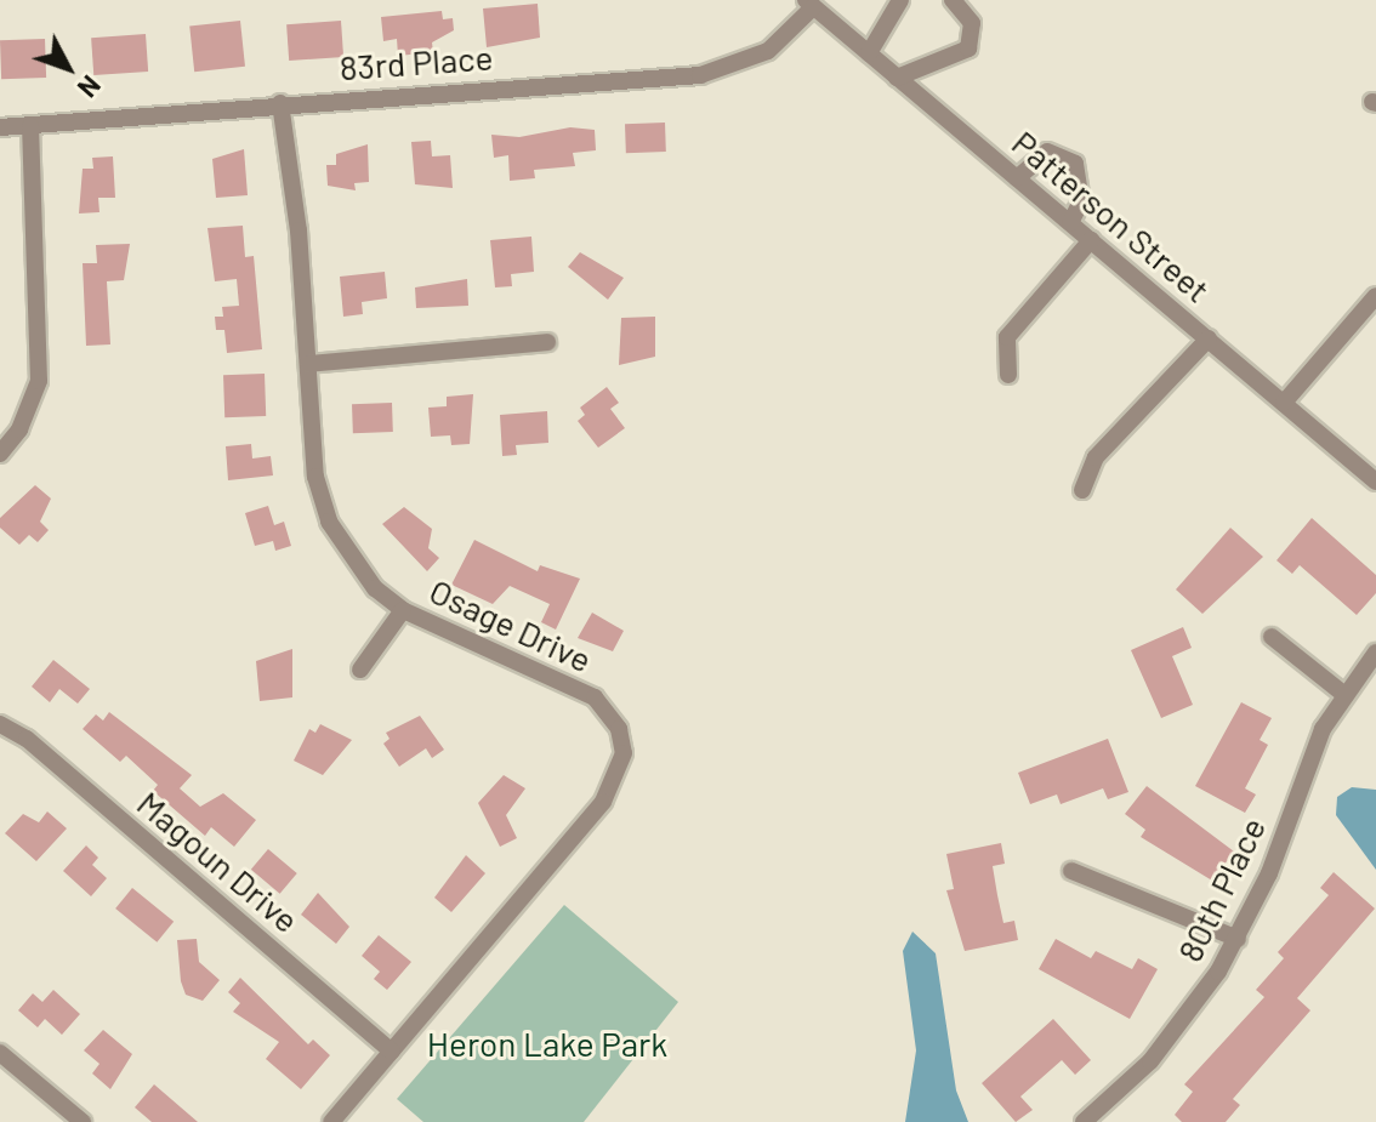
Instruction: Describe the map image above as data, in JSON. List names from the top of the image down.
{
  "streets": {
    "street": [
      "83rd Place",
      "Patterson Street",
      "Osage Drive",
      "Magoun Drive",
      "80th Place"
    ]
  },
  "crossings": [
    ["83rd Place", "Patterson Street"],
    ["83rd Place", "Osage Drive"],
    ["Osage Drive", "Magoun Drive"]
  ],
  "parks": ["Heron Lake Park"],
  "north": "bottom right"
}
